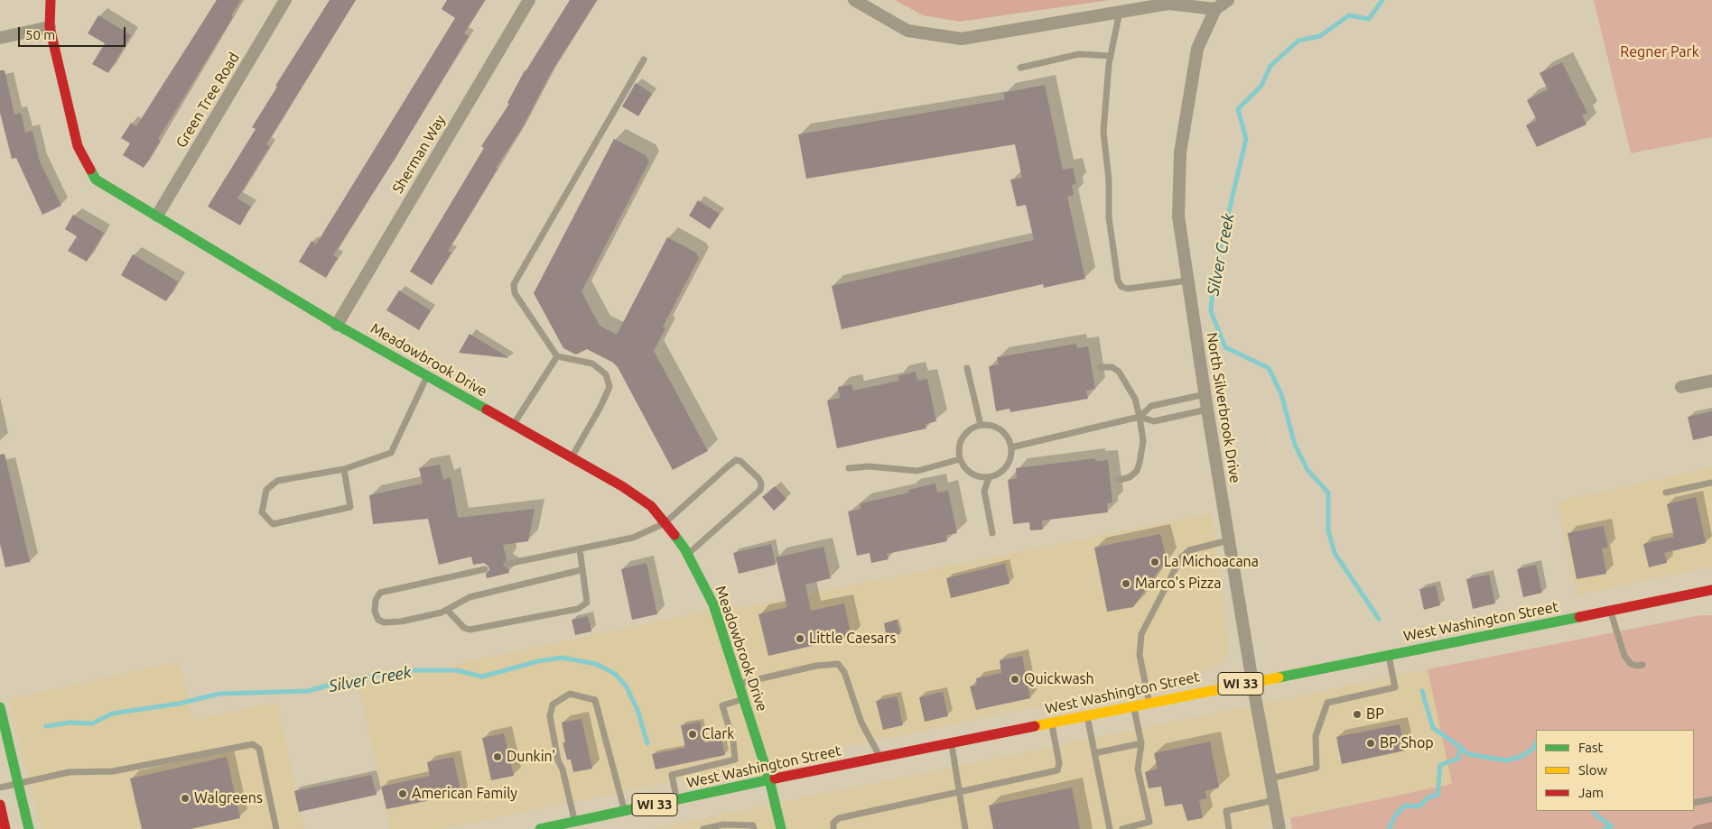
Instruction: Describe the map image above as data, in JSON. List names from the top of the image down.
{
  "streets": {
    "street": [
      "Green Tree Road",
      "Sherman Way",
      "Meadowbrook Drive",
      "North Silverbrook Drive",
      "West Washington Street",
      "WI 33"
    ]
  },
  "crossings": [
    ["Green Tree Road", "Meadowbrook Drive"],
    ["Sherman Way", "Meadowbrook Drive"],
    ["Meadowbrook Drive", "West Washington Street"],
    ["North Silverbrook Drive", "West Washington Street"]
  ],
  "water": ["Silver Creek"],
  "parks": ["Regner Park"],
  "places": [
    "La Michoacana",
    "Marco's Pizza",
    "Little Caesars",
    "Quickwash",
    "BP",
    "Clark",
    "BP Shop",
    "Dunkin'",
    "American Family",
    "Walgreens"
  ],
  "legend": ["Fast", "Slow", "Jam"],
  "scale_bar": "50 m"
}
